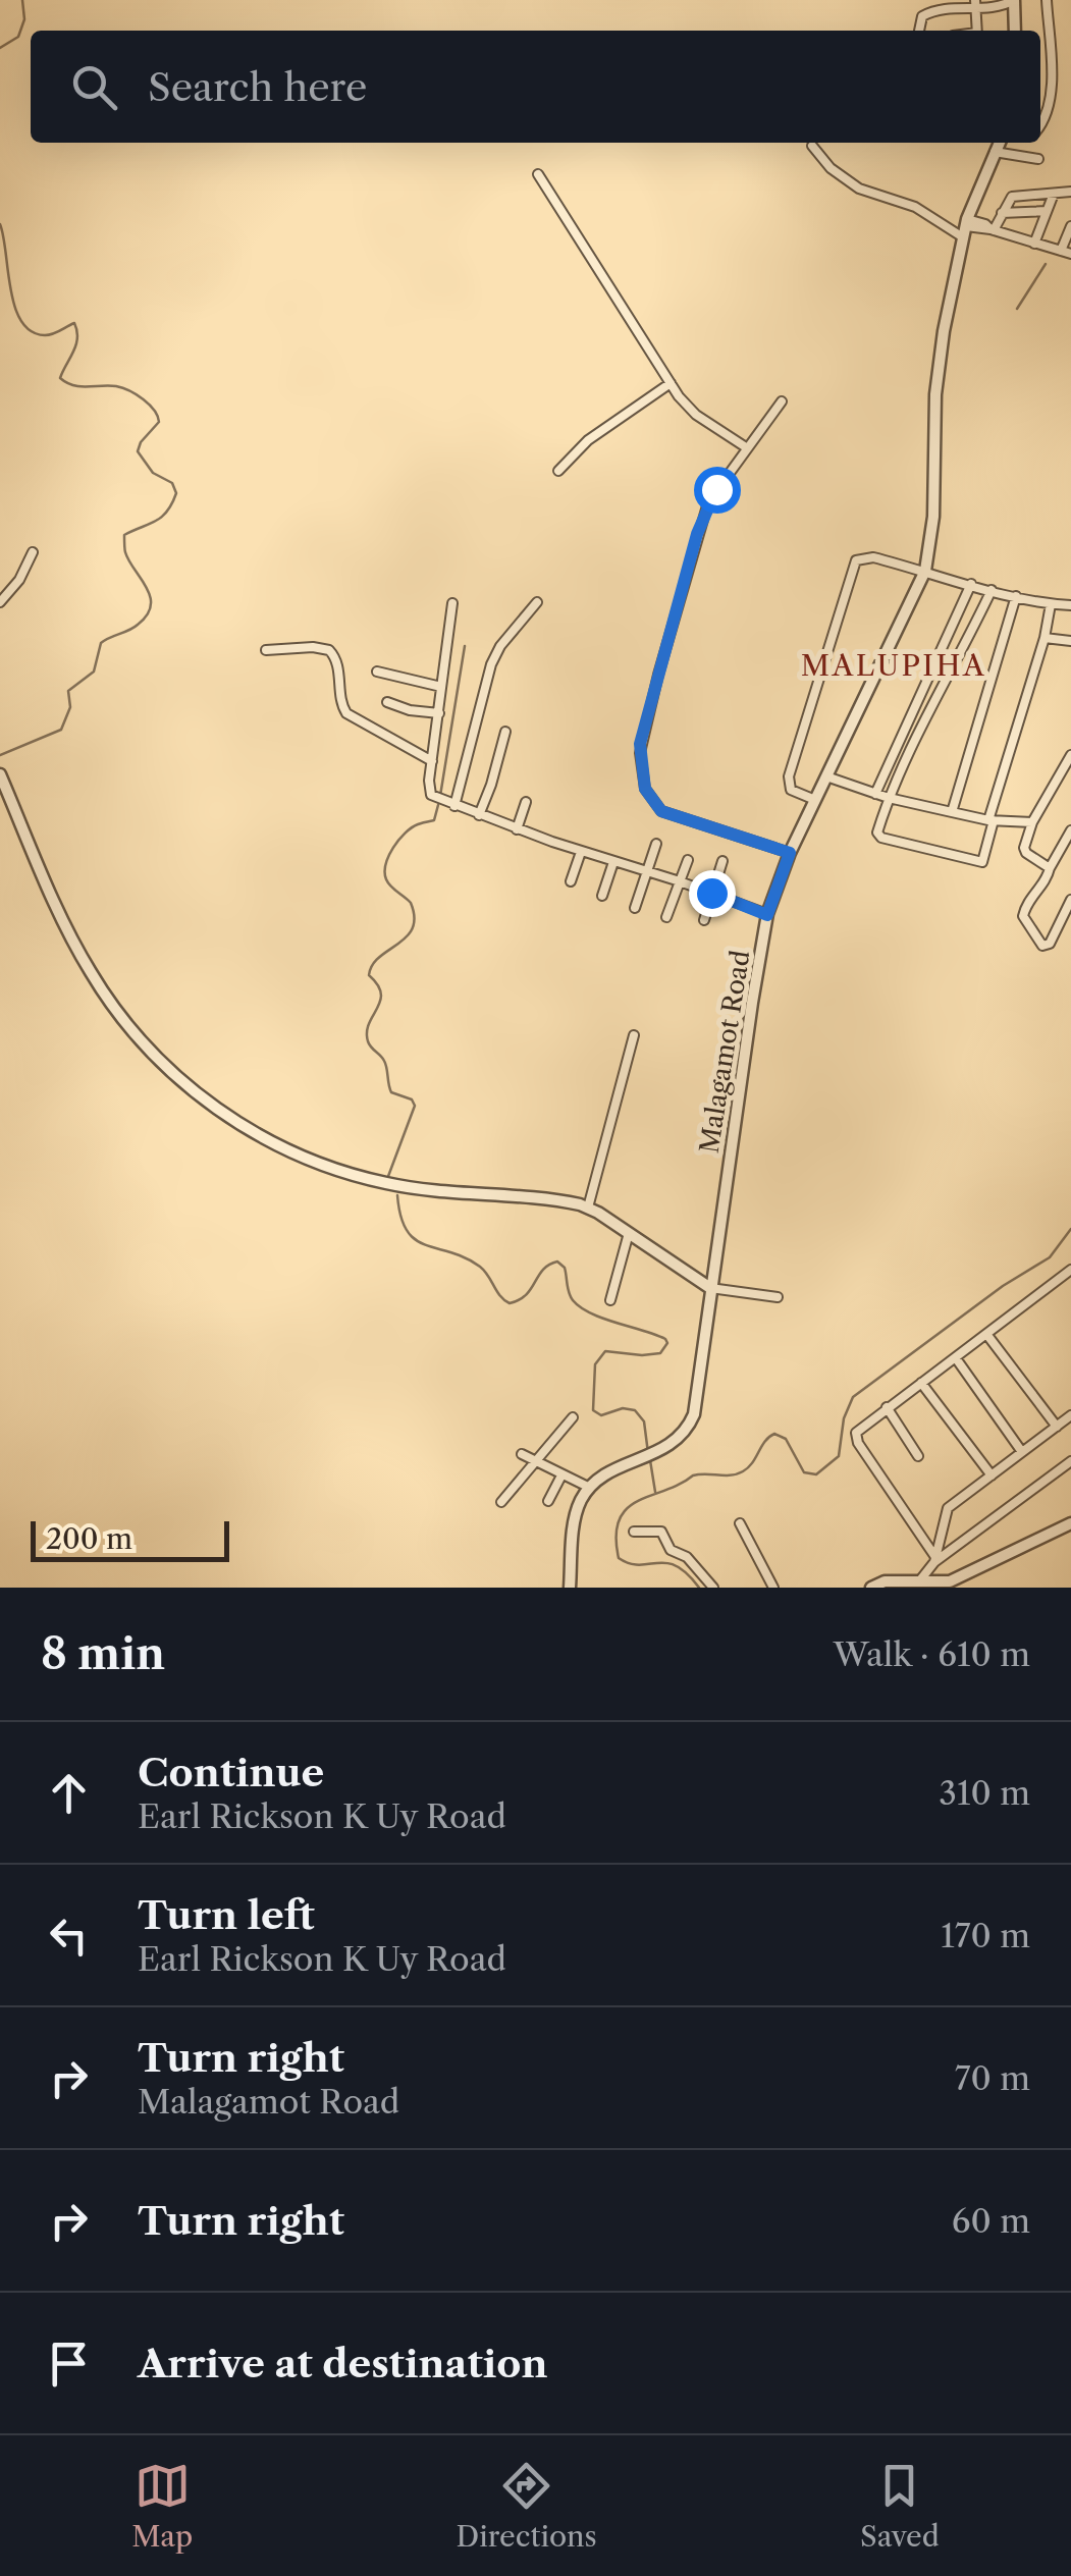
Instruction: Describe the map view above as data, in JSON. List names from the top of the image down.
{
  "streets": {
    "street": ["Malagamot Road"]
  },
  "districts": ["MALUPIHA"],
  "scale_bar": "200 m",
  "page": {
    "search": "Search here",
    "scale": "200 m",
    "heading": ["8 min", "Walk · 610 m"],
    "list": [
      ["Continue", "Earl Rickson K Uy Road", "310 m"],
      ["Turn left", "Earl Rickson K Uy Road", "170 m"],
      ["Turn right", "Malagamot Road", "70 m"],
      ["Turn right", "60 m"],
      "Arrive at destination"
    ],
    "nav": ["Map", "Directions", "Saved"]
  }
}
